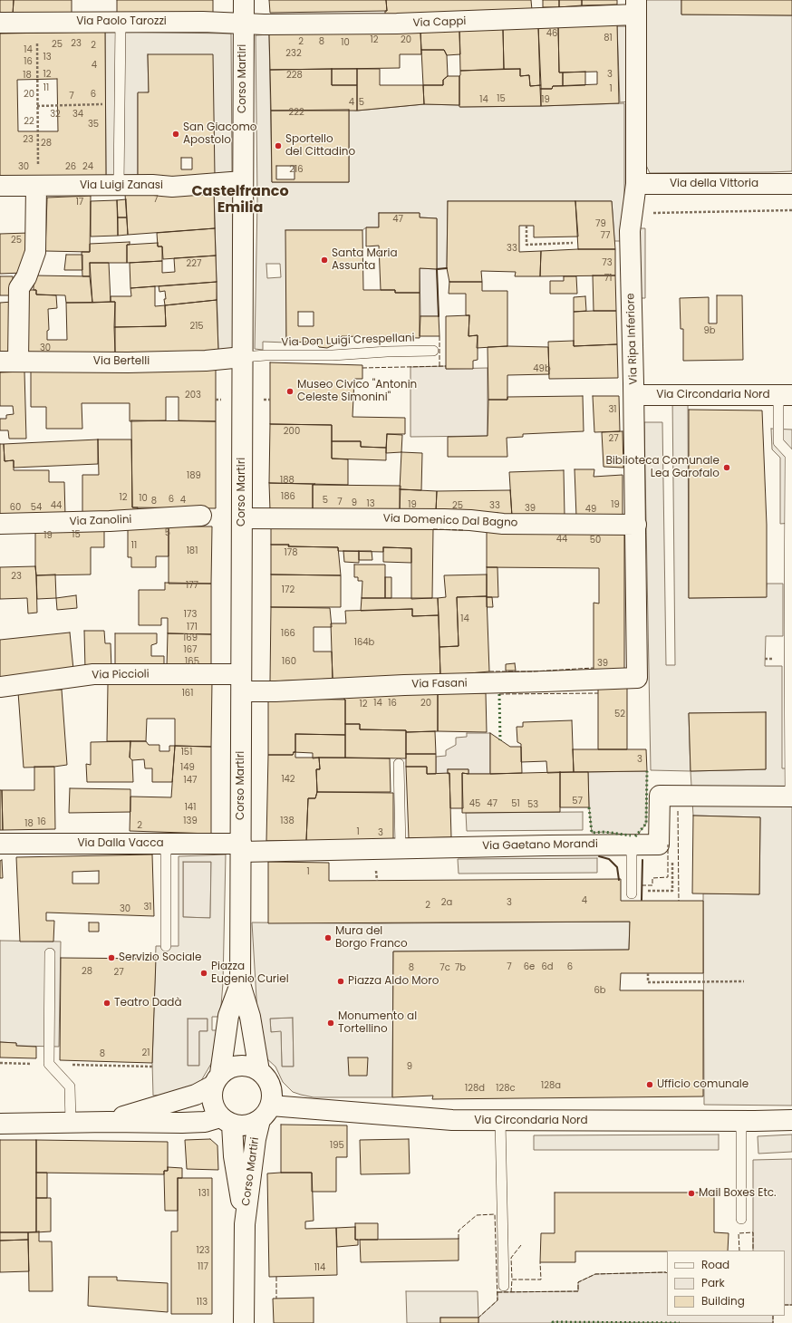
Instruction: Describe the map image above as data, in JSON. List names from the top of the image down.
{
  "streets": {
    "street": [
      "Via Paolo Tarozzi",
      "Via Cappi",
      "Corso Martiri",
      "Via della Vittoria",
      "Via Luigi Zanasi",
      "Via Ripa Inferiore",
      "Via Bertelli",
      "Via Circondaria Nord",
      "Via Zanolini",
      "Via Domenico Dal Bagno",
      "Via Piccioli",
      "Via Fasani",
      "Via Dalla Vacca",
      "Via Gaetano Morandi"
    ],
    "lane": ["Via Don Luigi Crespellani"]
  },
  "crossings": [
    ["Via Paolo Tarozzi", "Via Cappi"],
    ["Via Paolo Tarozzi", "Corso Martiri"],
    ["Via Cappi", "Corso Martiri"],
    ["Via Cappi", "Via Ripa Inferiore"],
    ["Corso Martiri", "Via Luigi Zanasi"],
    ["Corso Martiri", "Via Don Luigi Crespellani"],
    ["Corso Martiri", "Via Bertelli"],
    ["Corso Martiri", "Via Circondaria Nord"],
    ["Corso Martiri", "Via Domenico Dal Bagno"],
    ["Corso Martiri", "Via Piccioli"],
    ["Corso Martiri", "Via Fasani"],
    ["Corso Martiri", "Via Dalla Vacca"],
    ["Corso Martiri", "Via Gaetano Morandi"],
    ["Via della Vittoria", "Via Ripa Inferiore"],
    ["Via Ripa Inferiore", "Via Circondaria Nord"],
    ["Via Ripa Inferiore", "Via Domenico Dal Bagno"],
    ["Via Ripa Inferiore", "Via Fasani"],
    ["Via Don Luigi Crespellani", "Via Bertelli"],
    ["Via Piccioli", "Via Fasani"],
    ["Via Dalla Vacca", "Via Gaetano Morandi"]
  ],
  "districts": ["Castelfranco Emilia"],
  "places": [
    "San Giacomo Apostolo",
    "Sportello del Cittadino",
    "Santa Maria Assunta",
    "Museo Civico \"Antonin Celeste Simonini\"",
    "Biblioteca Comunale Lea Garofalo",
    "Mura del Borgo Franco",
    "Servizio Sociale",
    "Piazza Eugenio Curiel",
    "Piazza Aldo Moro",
    "Teatro Dadà",
    "Monumento al Tortellino",
    "Ufficio comunale",
    "Mail Boxes Etc."
  ],
  "house_numbers": [
    "46",
    "81",
    "12",
    "20",
    "2",
    "8",
    "10",
    "23",
    "25",
    "2",
    "14",
    "232",
    "13",
    "16",
    "4",
    "12",
    "3",
    "18",
    "228",
    "11",
    "1",
    "20",
    "6",
    "7",
    "15",
    "14",
    "19",
    "4",
    "5",
    "222",
    "32",
    "34",
    "22",
    "35",
    "23",
    "28",
    "30",
    "26",
    "24",
    "216",
    "7",
    "17",
    "47",
    "79",
    "77",
    "25",
    "33",
    "73",
    "227",
    "71",
    "215",
    "9b",
    "30",
    "49b",
    "203",
    "31",
    "200",
    "27",
    "189",
    "188",
    "186",
    "12",
    "10",
    "6",
    "4",
    "5",
    "8",
    "7",
    "9",
    "13",
    "19",
    "19",
    "44",
    "25",
    "33",
    "60",
    "54",
    "39",
    "49",
    "5",
    "15",
    "19",
    "44",
    "50",
    "11",
    "181",
    "178",
    "23",
    "177",
    "172",
    "173",
    "14",
    "171",
    "166",
    "169",
    "164b",
    "167",
    "165",
    "160",
    "39",
    "161",
    "14",
    "16",
    "20",
    "12",
    "52",
    "151",
    "3",
    "149",
    "142",
    "147",
    "57",
    "45",
    "47",
    "51",
    "53",
    "141",
    "139",
    "138",
    "16",
    "18",
    "2",
    "1",
    "3",
    "1",
    "4",
    "2a",
    "3",
    "2",
    "31",
    "30",
    "7",
    "6e",
    "6d",
    "6",
    "8",
    "7c",
    "7b",
    "28",
    "27",
    "6b",
    "21",
    "8",
    "9",
    "128a",
    "128d",
    "128c",
    "195",
    "131",
    "123",
    "117",
    "114",
    "113"
  ],
  "legend": ["Road", "Park", "Building"]
}
